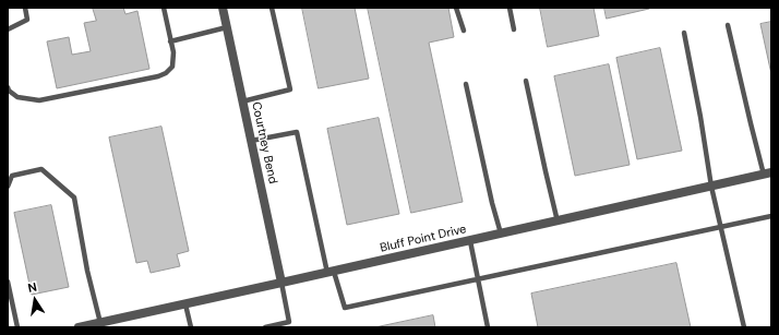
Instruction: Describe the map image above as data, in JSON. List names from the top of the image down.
{
  "streets": {
    "street": ["Courtney Bend", "Bluff Point Drive"]
  },
  "crossings": [
    ["Courtney Bend", "Bluff Point Drive"]
  ],
  "north": "top"
}
